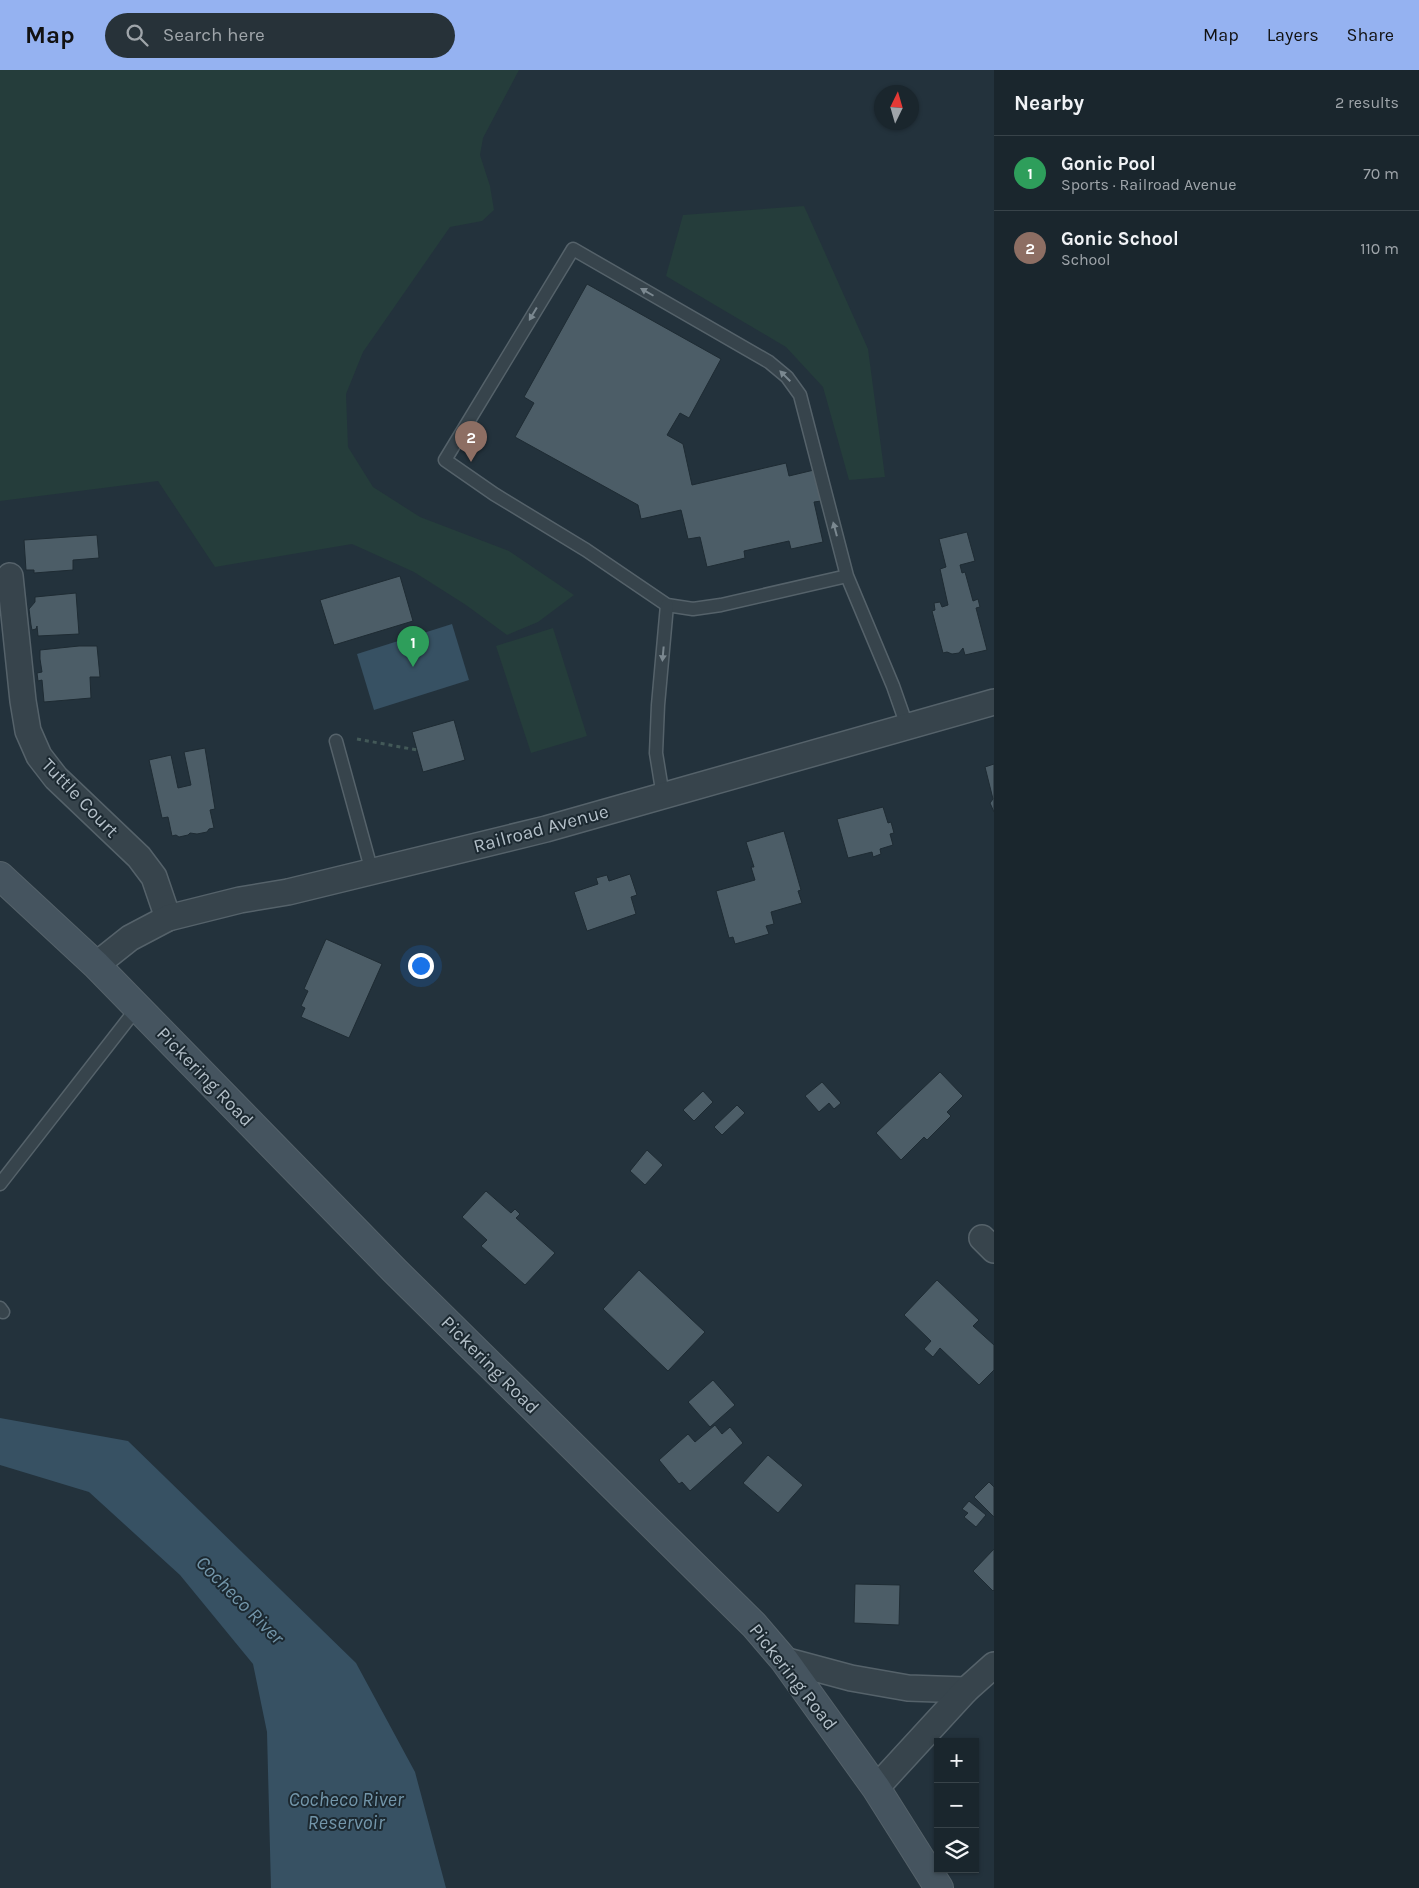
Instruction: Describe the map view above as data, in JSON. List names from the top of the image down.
{
  "streets": {
    "main road": ["Pickering Road"],
    "street": ["Tuttle Court", "Railroad Avenue"]
  },
  "crossings": [
    ["Tuttle Court", "Railroad Avenue"],
    ["Railroad Avenue", "Pickering Road"]
  ],
  "water": ["Cocheco River", "Cocheco River Reservoir"],
  "north": "top",
  "page": {
    "header": "Map",
    "search": "Search here",
    "nav": ["Map", "Layers", "Share"],
    "heading": ["Nearby", "2 results"],
    "list": [
      {
        "mark": "1",
        "name": "Gonic Pool",
        "note": "Sports · Railroad Avenue",
        "value": "70 m"
      },
      {
        "mark": "2",
        "name": "Gonic School",
        "note": "School",
        "value": "110 m"
      }
    ],
    "pins": ["2", "1"],
    "map_buttons": ["+", "−"]
  }
}
